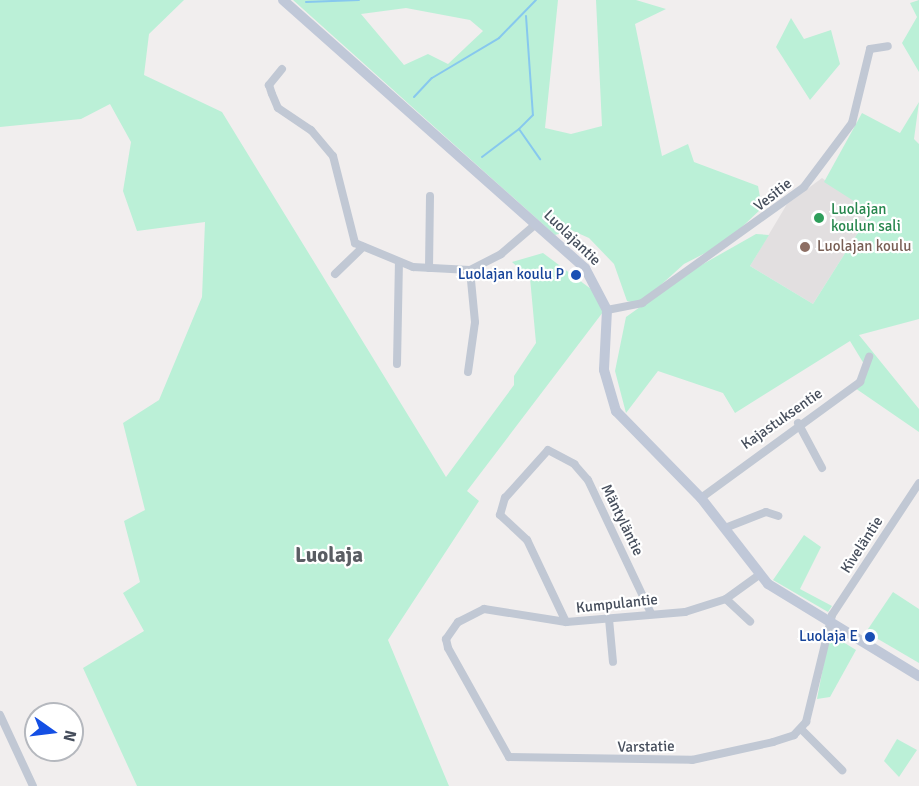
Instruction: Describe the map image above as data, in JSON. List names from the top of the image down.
{
  "streets": {
    "main road": ["Luolajantie"],
    "street": [
      "Vesitie",
      "Kajastuksentie",
      "Mäntyläntie",
      "Kiveläntie",
      "Kumpulantie",
      "Varstatie"
    ]
  },
  "crossings": [
    ["Vesitie", "Luolajantie"],
    ["Mäntyläntie", "Kumpulantie"],
    ["Kumpulantie", "Varstatie"]
  ],
  "districts": ["Luolaja"],
  "places": [
    "Luolajan koulun sali",
    "Luolajan koulu",
    "Luolajan koulu P",
    "Luolaja E"
  ],
  "north": "right"
}
